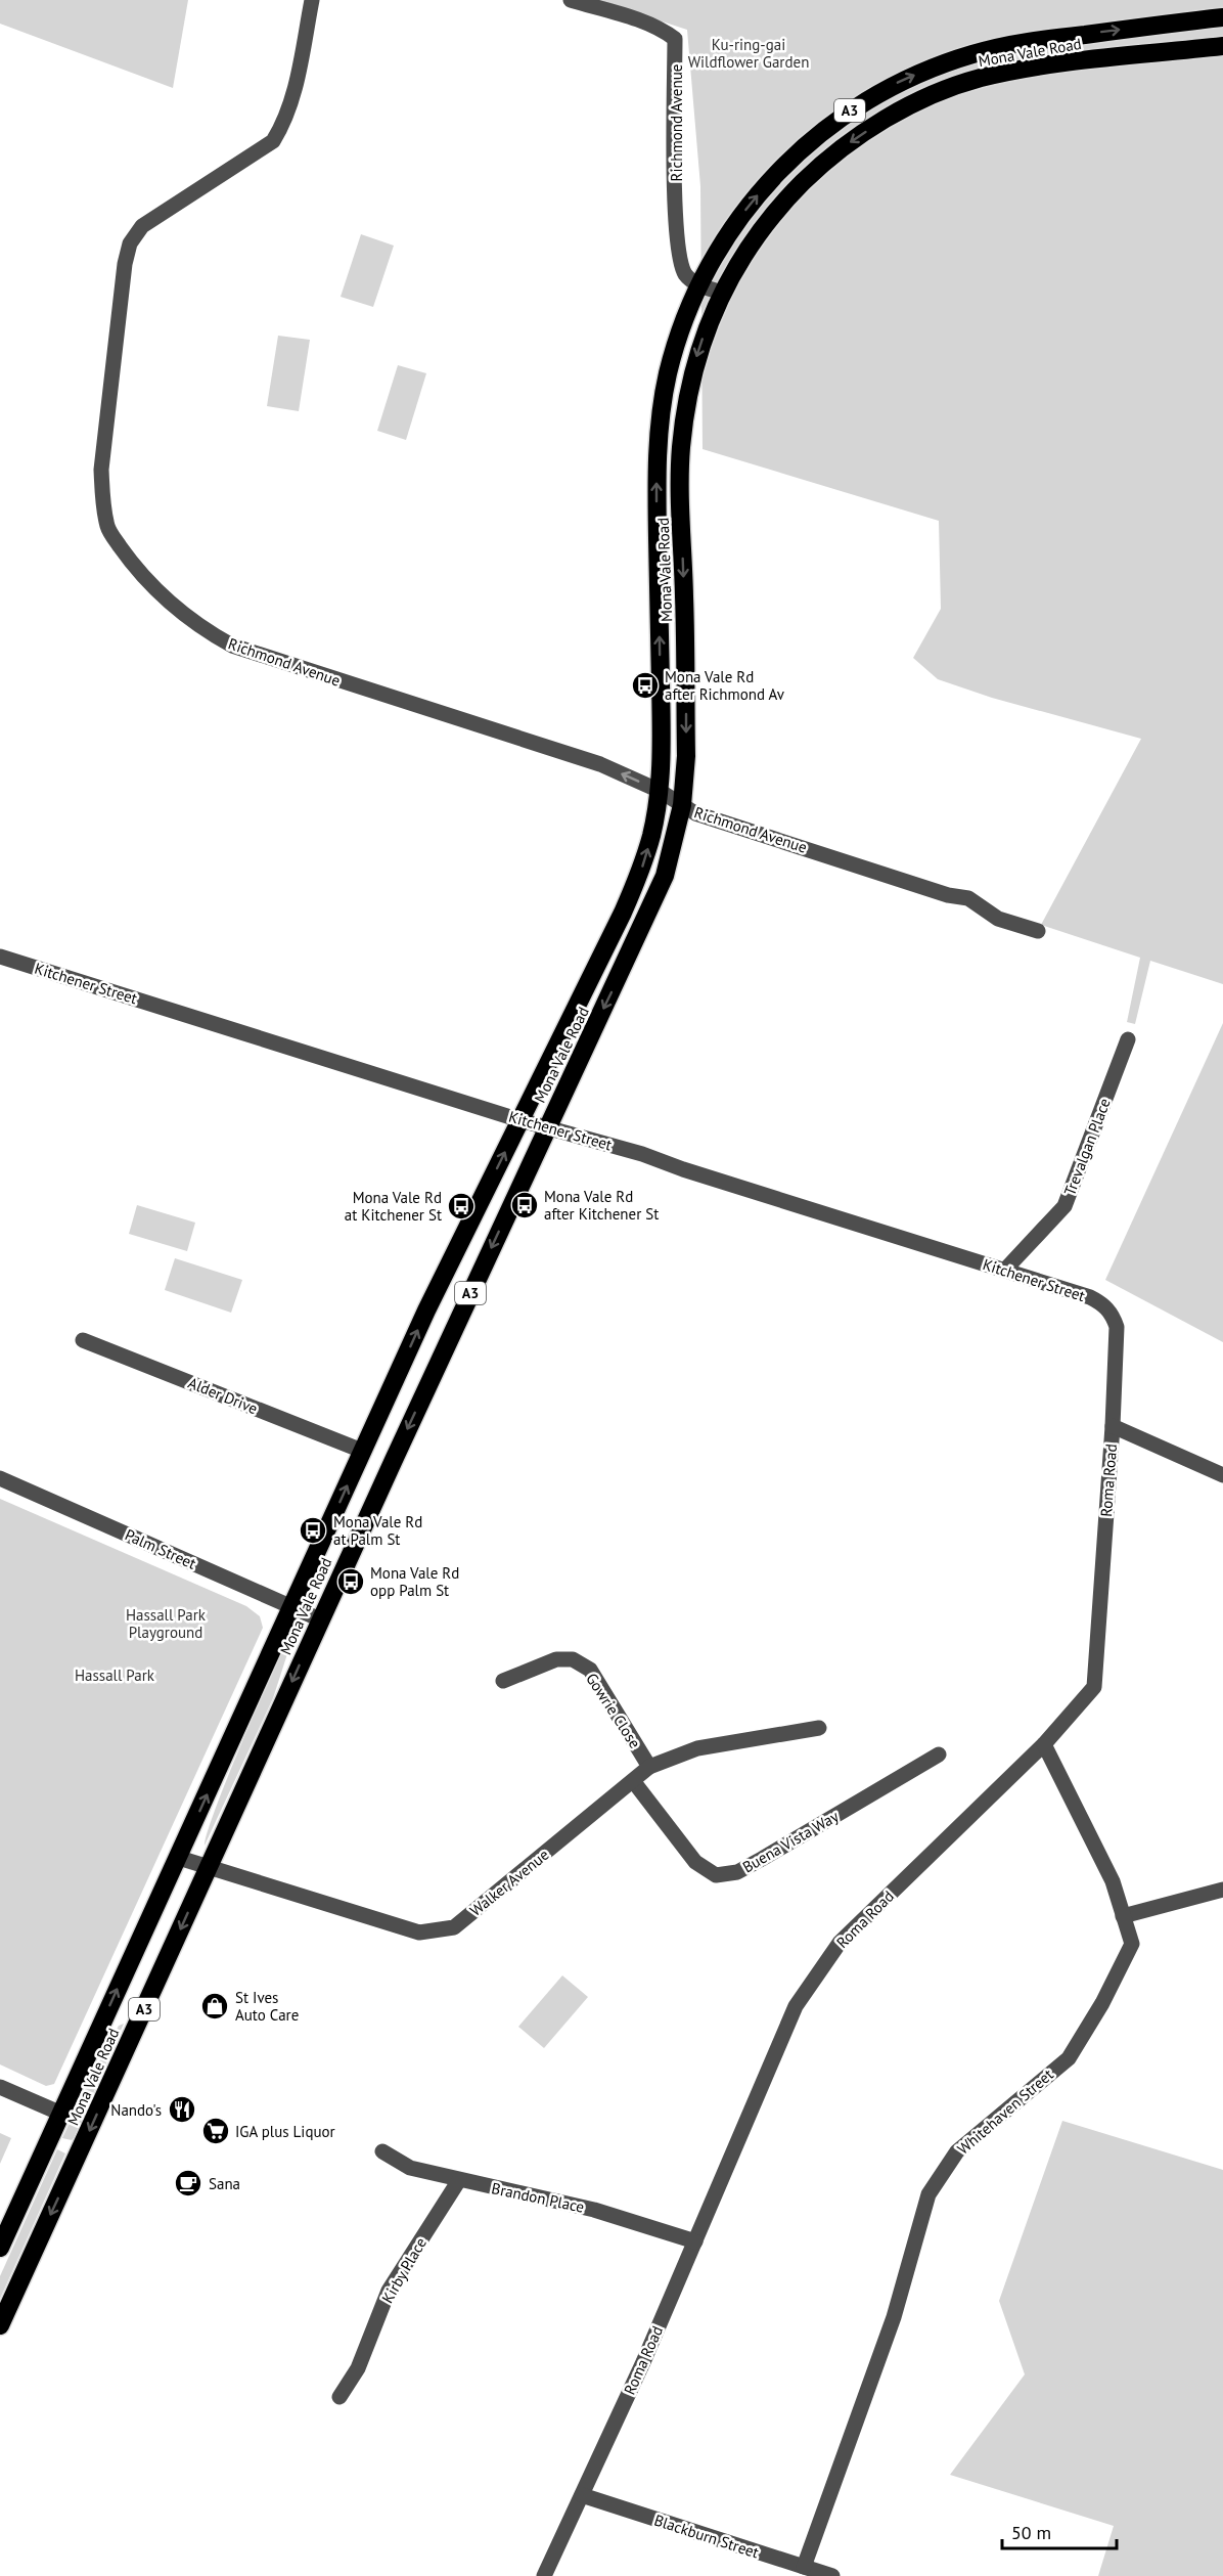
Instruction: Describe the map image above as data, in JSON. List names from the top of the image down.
{
  "streets": {
    "highway": ["Mona Vale Road", "A3"],
    "street": [
      "Richmond Avenue",
      "Kitchener Street",
      "Trevalgan Place",
      "Alder Drive",
      "Roma Road",
      "Palm Street",
      "Gowrie Close",
      "Buena Vista Way",
      "Walker Avenue",
      "Whitehaven Street",
      "Brandon Place",
      "Kirby Place",
      "Blackburn Street"
    ]
  },
  "crossings": [
    ["Mona Vale Road", "Richmond Avenue"],
    ["Mona Vale Road", "Kitchener Street"],
    ["Mona Vale Road", "Alder Drive"],
    ["Mona Vale Road", "Palm Street"],
    ["Mona Vale Road", "Walker Avenue"],
    ["Kitchener Street", "Trevalgan Place"],
    ["Kitchener Street", "Roma Road"],
    ["Roma Road", "Whitehaven Street"],
    ["Roma Road", "Brandon Place"],
    ["Roma Road", "Blackburn Street"],
    ["Gowrie Close", "Walker Avenue"],
    ["Buena Vista Way", "Walker Avenue"],
    ["Whitehaven Street", "Blackburn Street"],
    ["Brandon Place", "Kirby Place"]
  ],
  "parks": ["Ku-ring-gai Wildflower Garden", "Hassall Park Playground", "Hassall Park"],
  "places": {
    "bus stop": [
      "Mona Vale Rd after Richmond Av",
      "Mona Vale Rd after Kitchener St",
      "Mona Vale Rd at Kitchener St",
      "Mona Vale Rd at Palm St",
      "Mona Vale Rd opp Palm St"
    ],
    "shop": ["St Ives Auto Care"],
    "restaurant": ["Nando's"],
    "supermarket": ["IGA plus Liquor"],
    "cafe": ["Sana"]
  },
  "scale_bar": "50 m"
}
